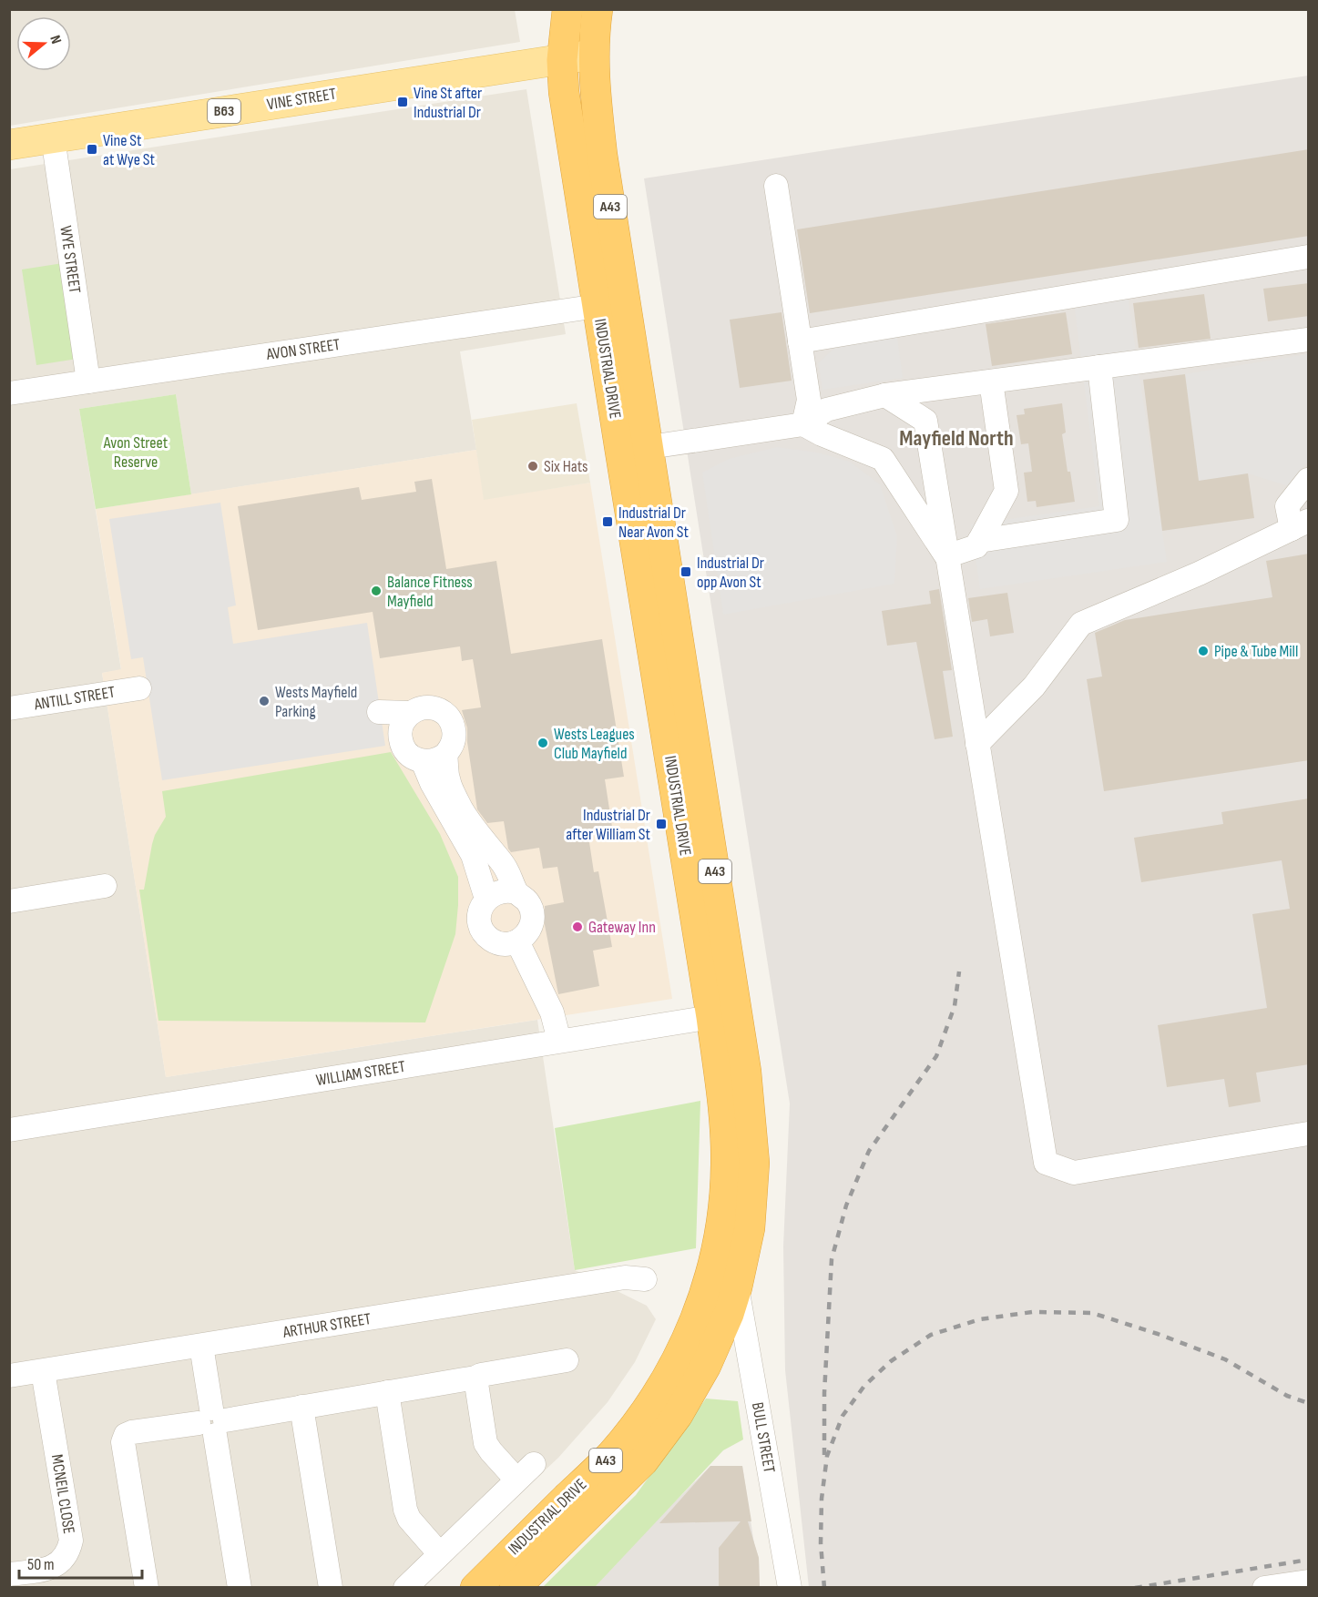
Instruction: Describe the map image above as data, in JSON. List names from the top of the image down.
{
  "streets": {
    "highway": ["A43", "INDUSTRIAL DRIVE"],
    "main road": ["VINE STREET", "B63"],
    "street": [
      "WYE STREET",
      "AVON STREET",
      "ANTILL STREET",
      "WILLIAM STREET",
      "ARTHUR STREET",
      "BULL STREET",
      "MCNEIL CLOSE"
    ]
  },
  "crossings": [
    ["VINE STREET", "WYE STREET"],
    ["VINE STREET", "INDUSTRIAL DRIVE"],
    ["WYE STREET", "AVON STREET"],
    ["AVON STREET", "INDUSTRIAL DRIVE"],
    ["INDUSTRIAL DRIVE", "WILLIAM STREET"],
    ["INDUSTRIAL DRIVE", "BULL STREET"],
    ["ARTHUR STREET", "MCNEIL CLOSE"]
  ],
  "districts": ["Mayfield North"],
  "parks": ["Avon Street Reserve"],
  "places": {
    "transit": [
      "Vine St after Industrial Dr",
      "Vine St at Wye St",
      "Industrial Dr Near Avon St",
      "Industrial Dr opp Avon St",
      "Industrial Dr after William St"
    ],
    "other": [
      "Six Hats",
      "Balance Fitness Mayfield",
      "Pipe & Tube Mill",
      "Wests Mayfield Parking",
      "Wests Leagues Club Mayfield",
      "Gateway Inn"
    ]
  },
  "scale_bar": "50 m",
  "north": "right"
}
